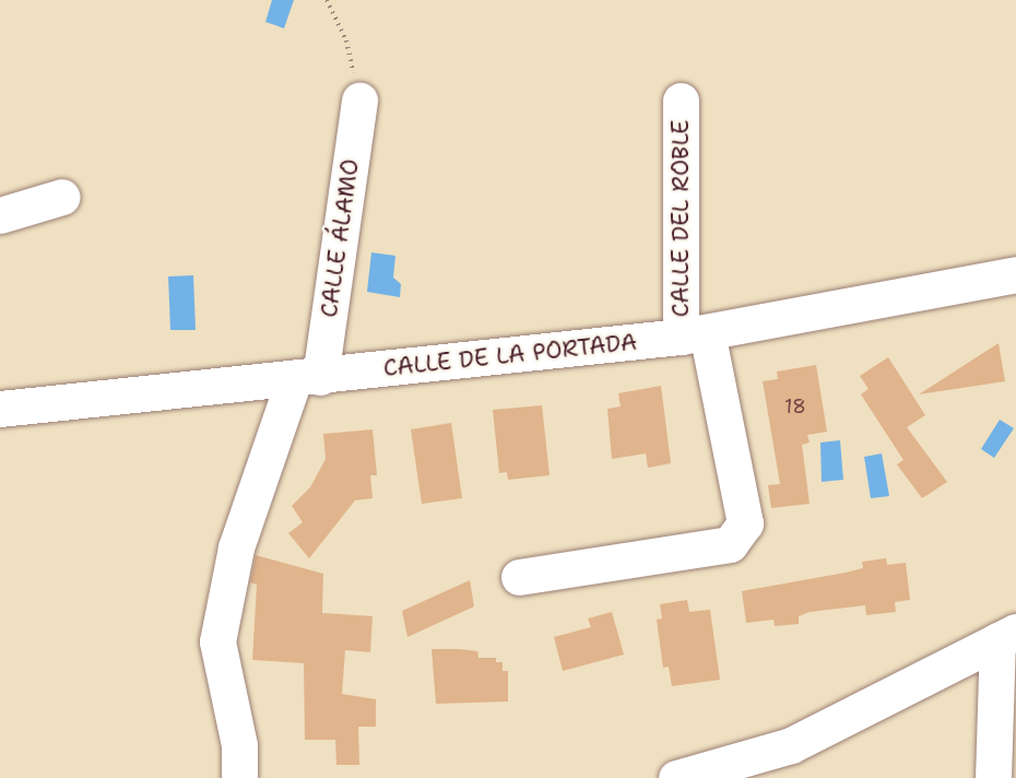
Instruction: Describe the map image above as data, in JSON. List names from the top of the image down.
{
  "streets": {
    "street": ["CALLE DEL ROBLE", "CALLE ÁLAMO", "CALLE DE LA PORTADA"]
  },
  "crossings": [
    ["CALLE DEL ROBLE", "CALLE DE LA PORTADA"],
    ["CALLE ÁLAMO", "CALLE DE LA PORTADA"]
  ],
  "house_numbers": ["18"]
}
